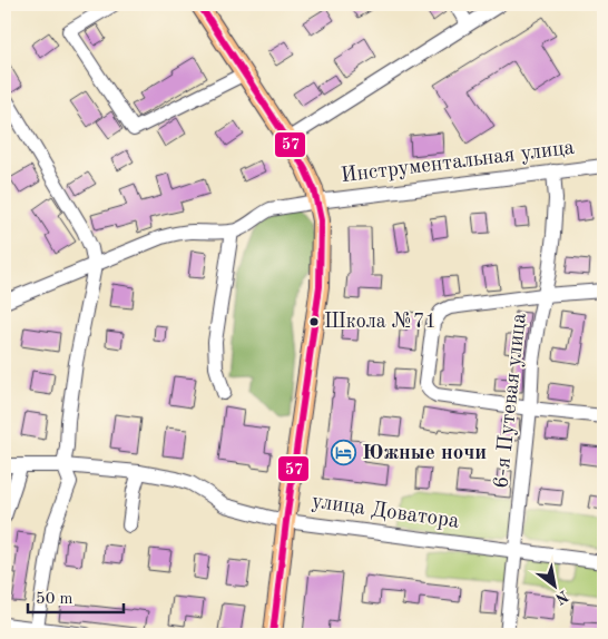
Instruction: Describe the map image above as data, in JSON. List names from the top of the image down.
{
  "streets": {
    "street": ["Инструментальная улица", "6-я Путевая улица", "улица Доватора"]
  },
  "crossings": [
    ["Инструментальная улица", "6-я Путевая улица"],
    ["6-я Путевая улица", "улица Доватора"]
  ],
  "places": {
    "other": ["Школа №71"],
    "hotel": ["Южные ночи"]
  },
  "lines": ["transit line 57"],
  "scale_bar": "50 m",
  "north": "bottom right"
}
